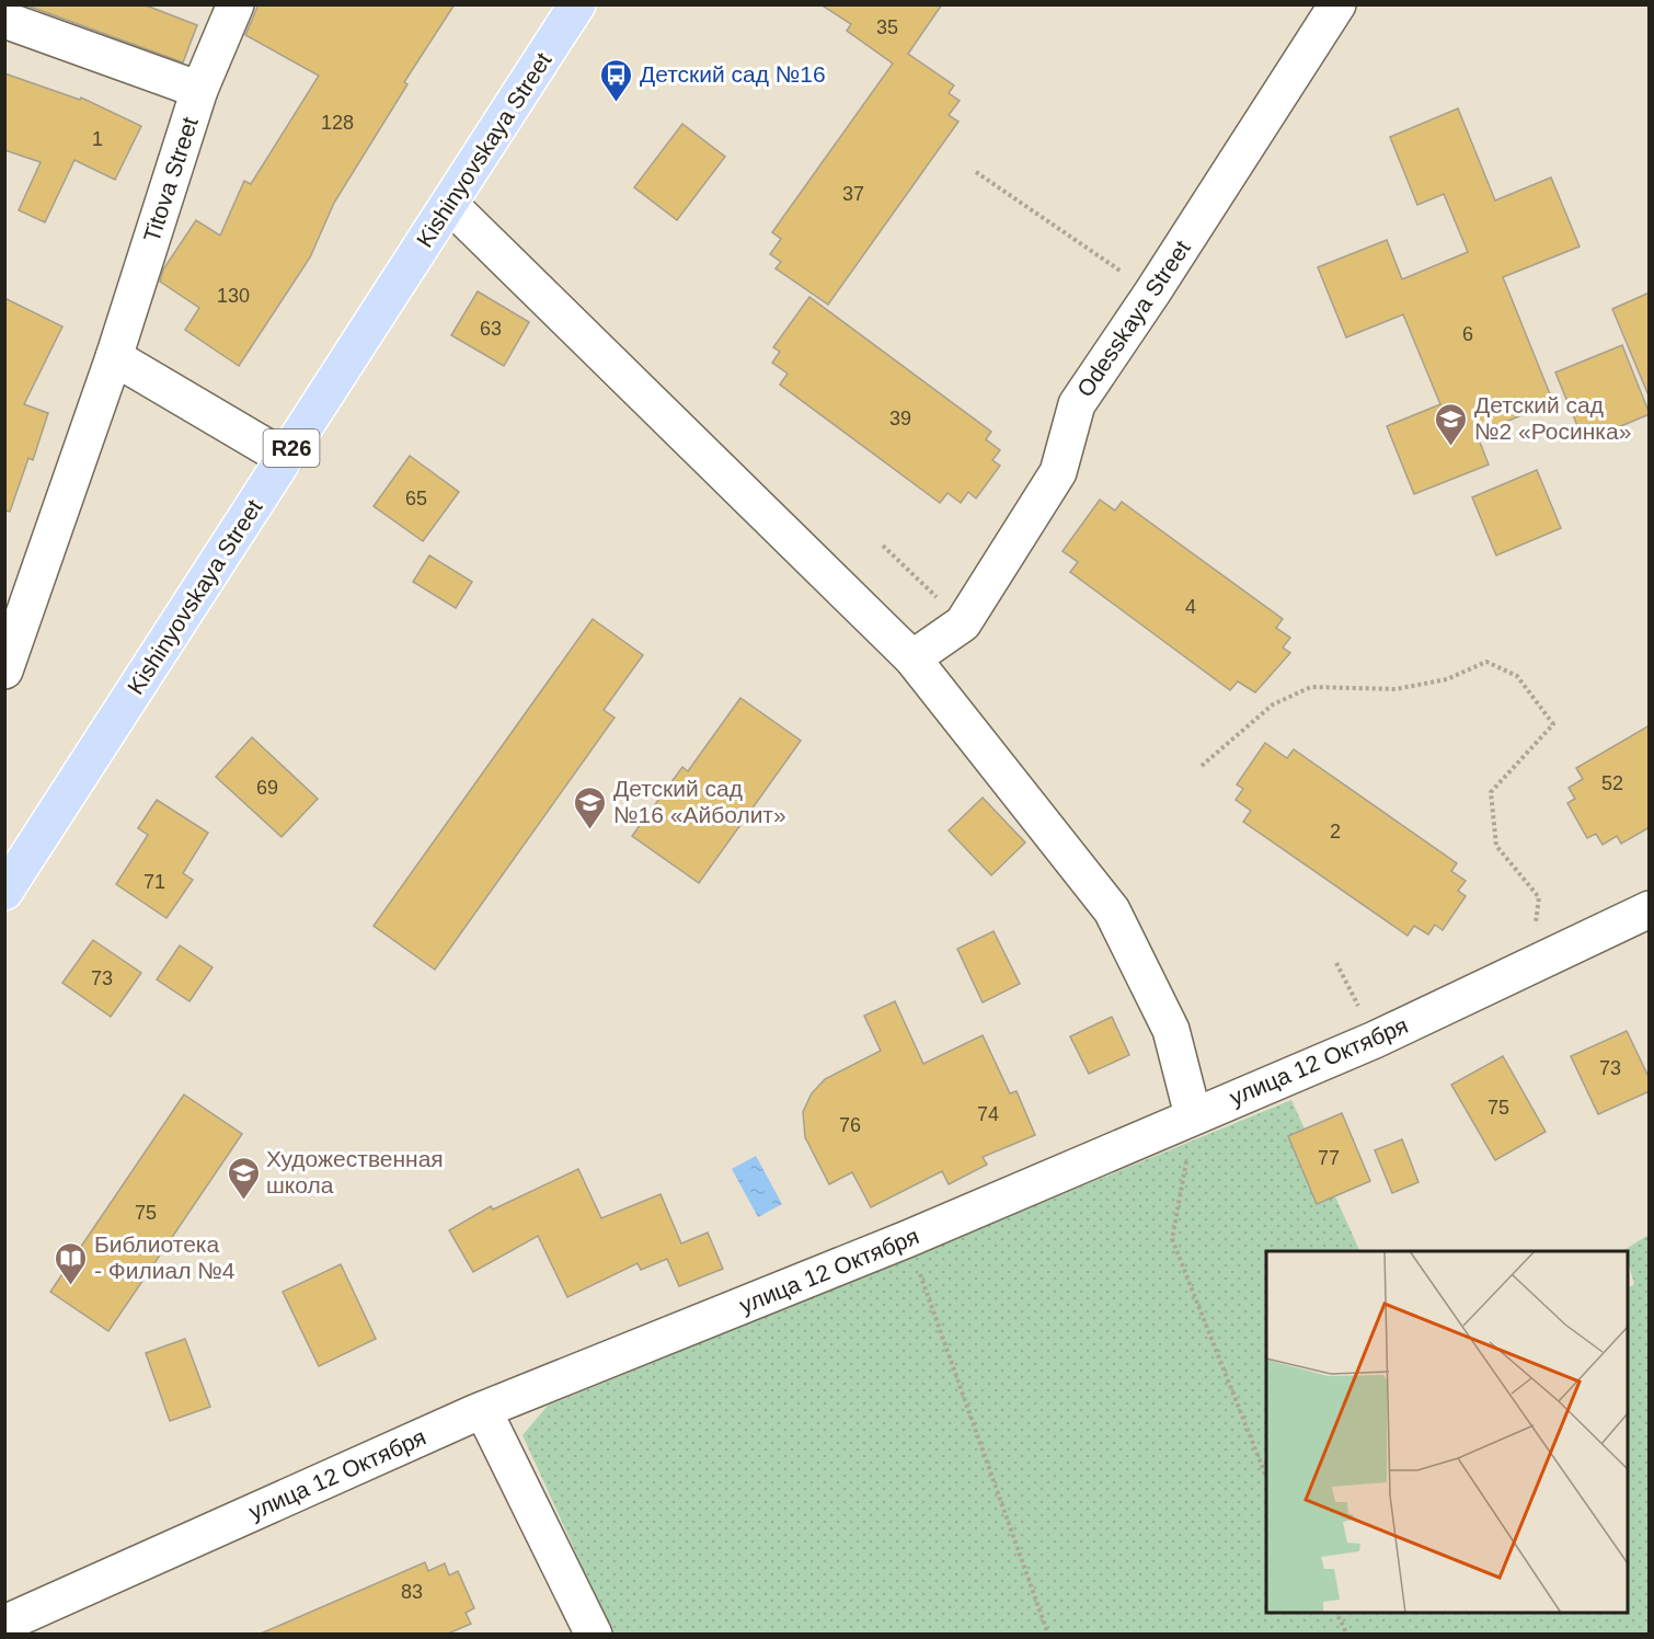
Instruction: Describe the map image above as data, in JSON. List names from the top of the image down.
{
  "streets": {
    "main road": ["Kishinyovskaya Street", "R26"],
    "street": ["Titova Street", "Odesskaya Street", "улица 12 Октября"]
  },
  "places": {
    "bus stop": ["Детский сад №16"],
    "school or university": ["Детский сад №2 «Росинка»", "Детский сад №16 «Айболит»", "Художественная школа"],
    "library": ["Библиотека - Филиал №4"]
  },
  "house_numbers": [
    "35",
    "128",
    "1",
    "37",
    "130",
    "63",
    "6",
    "39",
    "65",
    "4",
    "52",
    "69",
    "2",
    "71",
    "73",
    "73",
    "75",
    "74",
    "76",
    "77",
    "75",
    "83"
  ]
}
